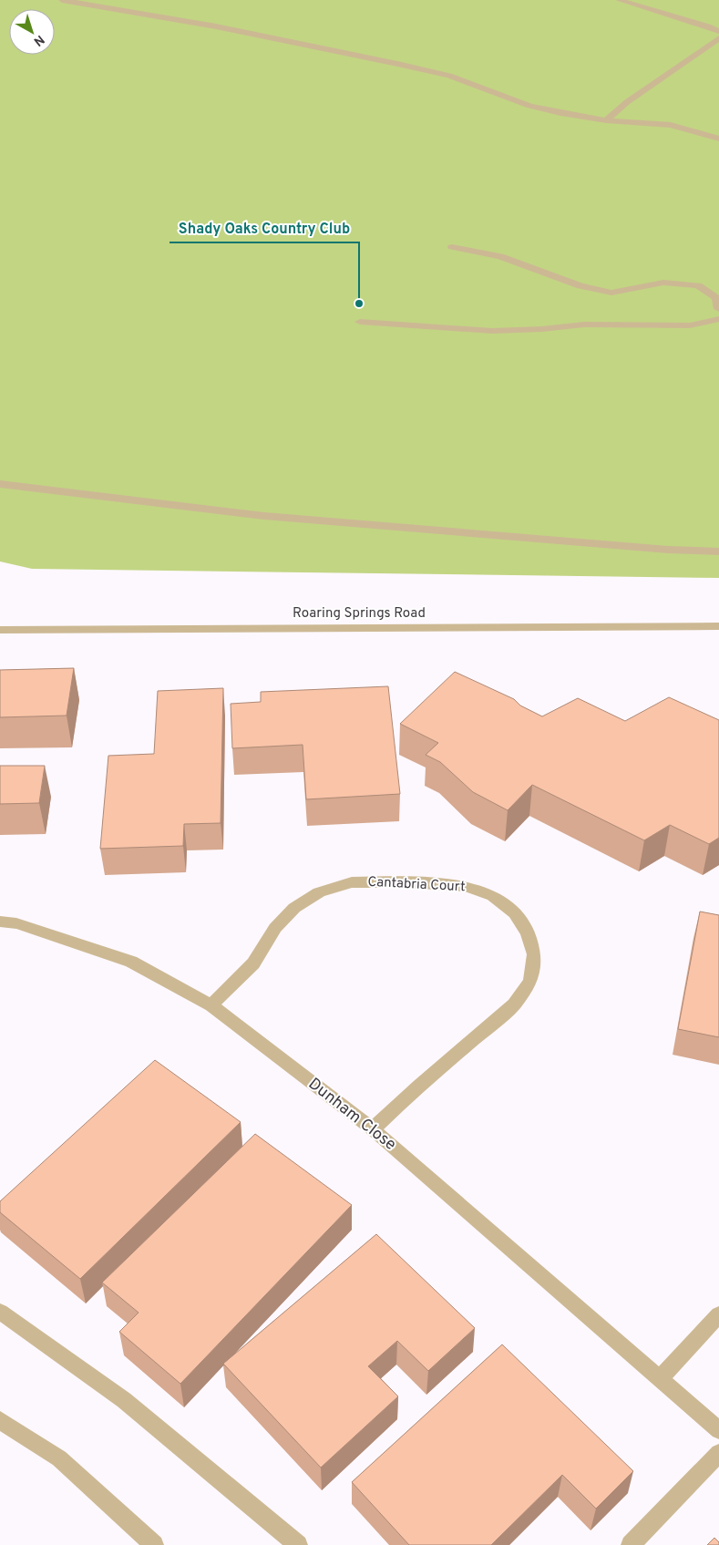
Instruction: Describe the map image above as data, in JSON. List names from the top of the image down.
{
  "streets": {
    "street": ["Roaring Springs Road", "Cantabria Court", "Dunham Close"]
  },
  "crossings": [
    ["Cantabria Court", "Dunham Close"]
  ],
  "places": ["Shady Oaks Country Club"],
  "north": "bottom right"
}
